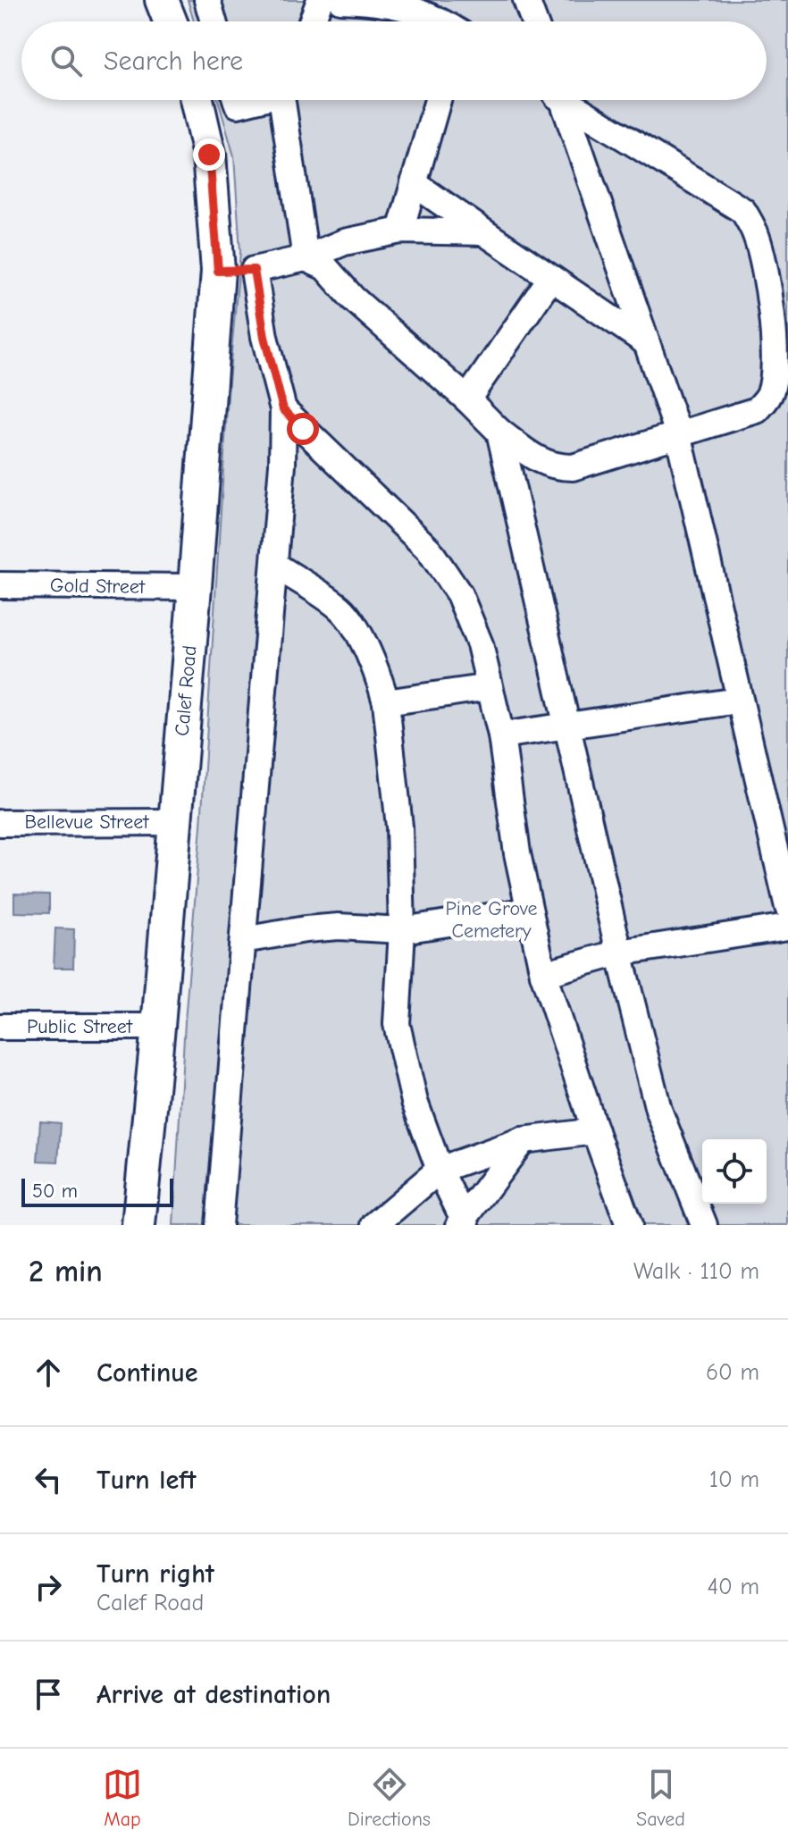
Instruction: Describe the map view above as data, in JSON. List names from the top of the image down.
{
  "streets": {
    "main road": ["Calef Road"],
    "street": ["Gold Street", "Bellevue Street", "Public Street"]
  },
  "crossings": [
    ["Gold Street", "Calef Road"],
    ["Calef Road", "Bellevue Street"],
    ["Calef Road", "Public Street"]
  ],
  "parks": ["Pine Grove Cemetery"],
  "scale_bar": "50 m",
  "page": {
    "search": "Search here",
    "scale": "50 m",
    "heading": ["2 min", "Walk · 110 m"],
    "list": [
      ["Continue", "60 m"],
      ["Turn left", "10 m"],
      ["Turn right", "Calef Road", "40 m"],
      "Arrive at destination"
    ],
    "nav": ["Map", "Directions", "Saved"]
  }
}
